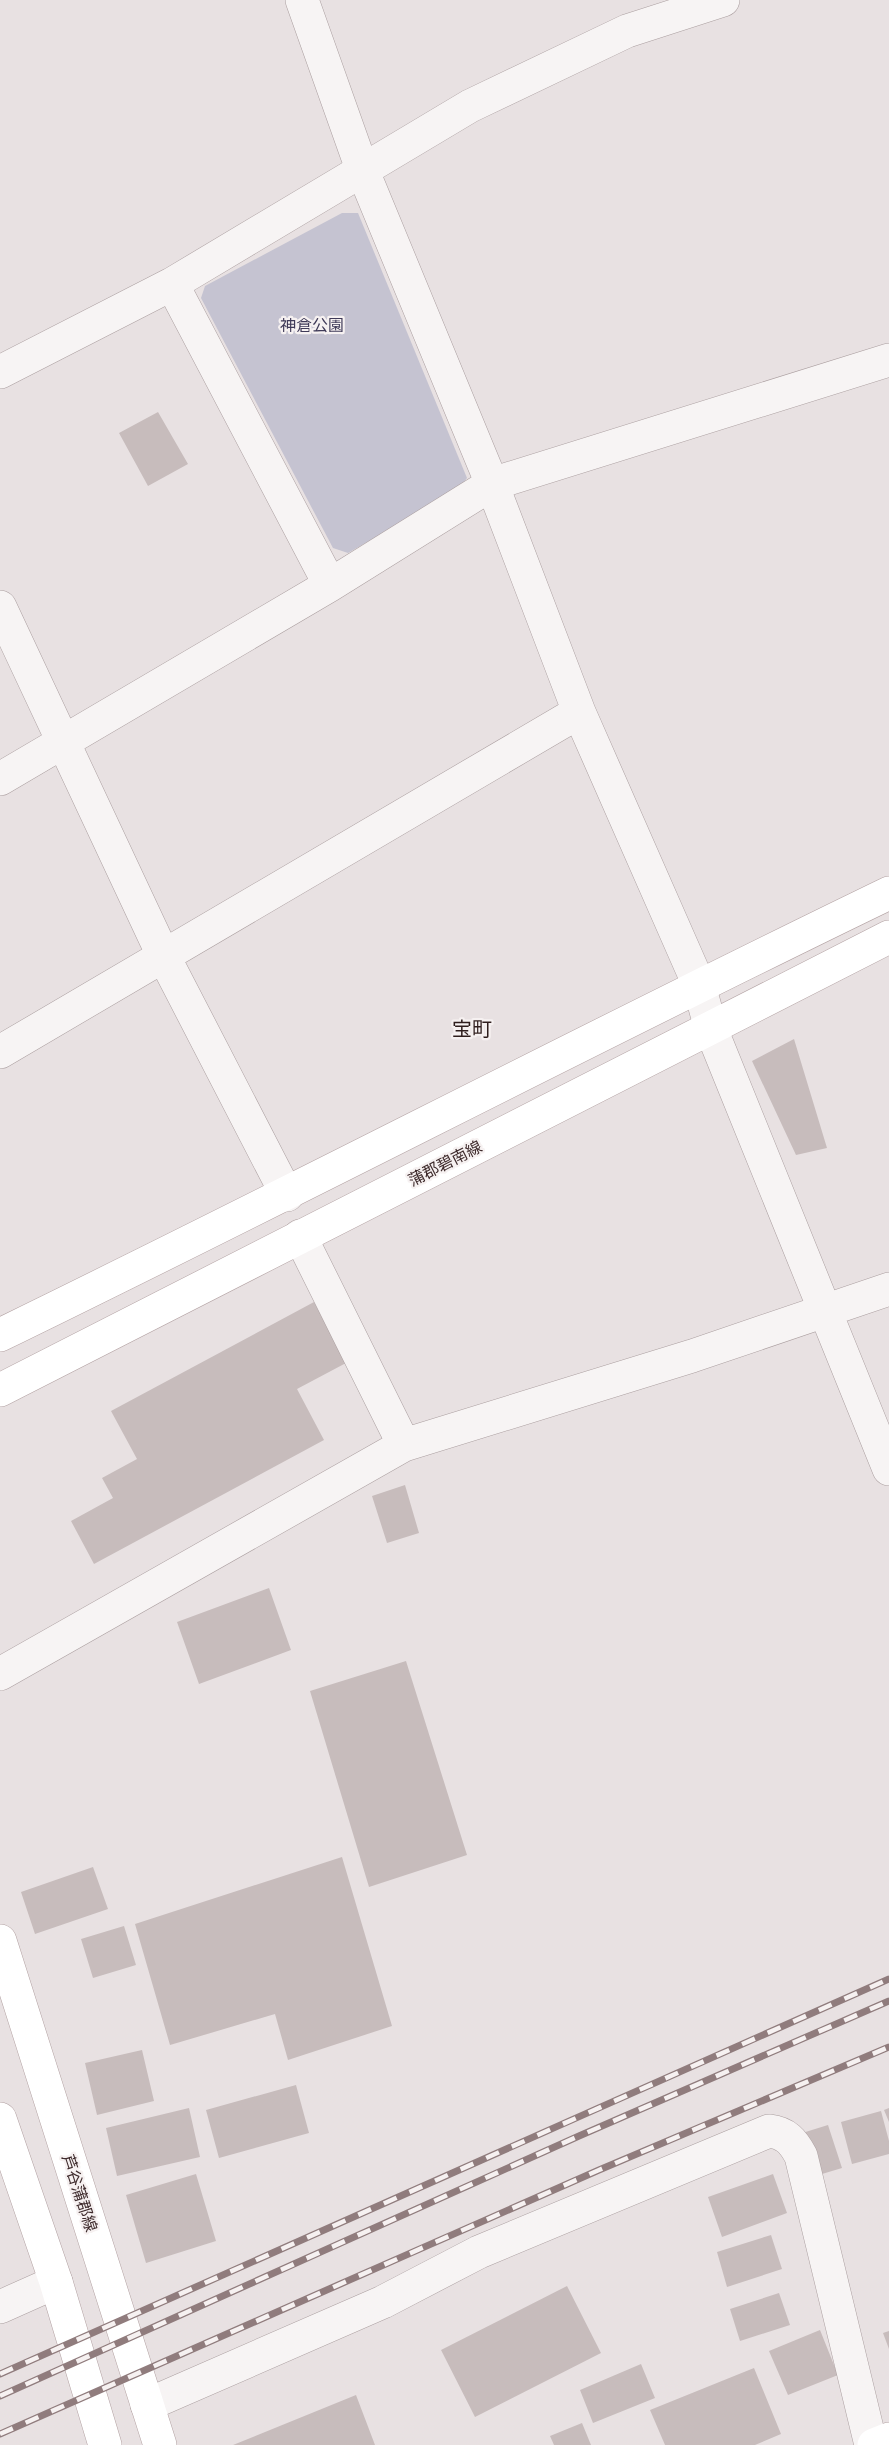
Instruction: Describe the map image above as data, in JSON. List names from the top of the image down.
{
  "streets": {
    "main road": ["蒲郡碧南線", "芦谷蒲郡線"]
  },
  "districts": ["宝町"],
  "parks": ["神倉公園"]
}
